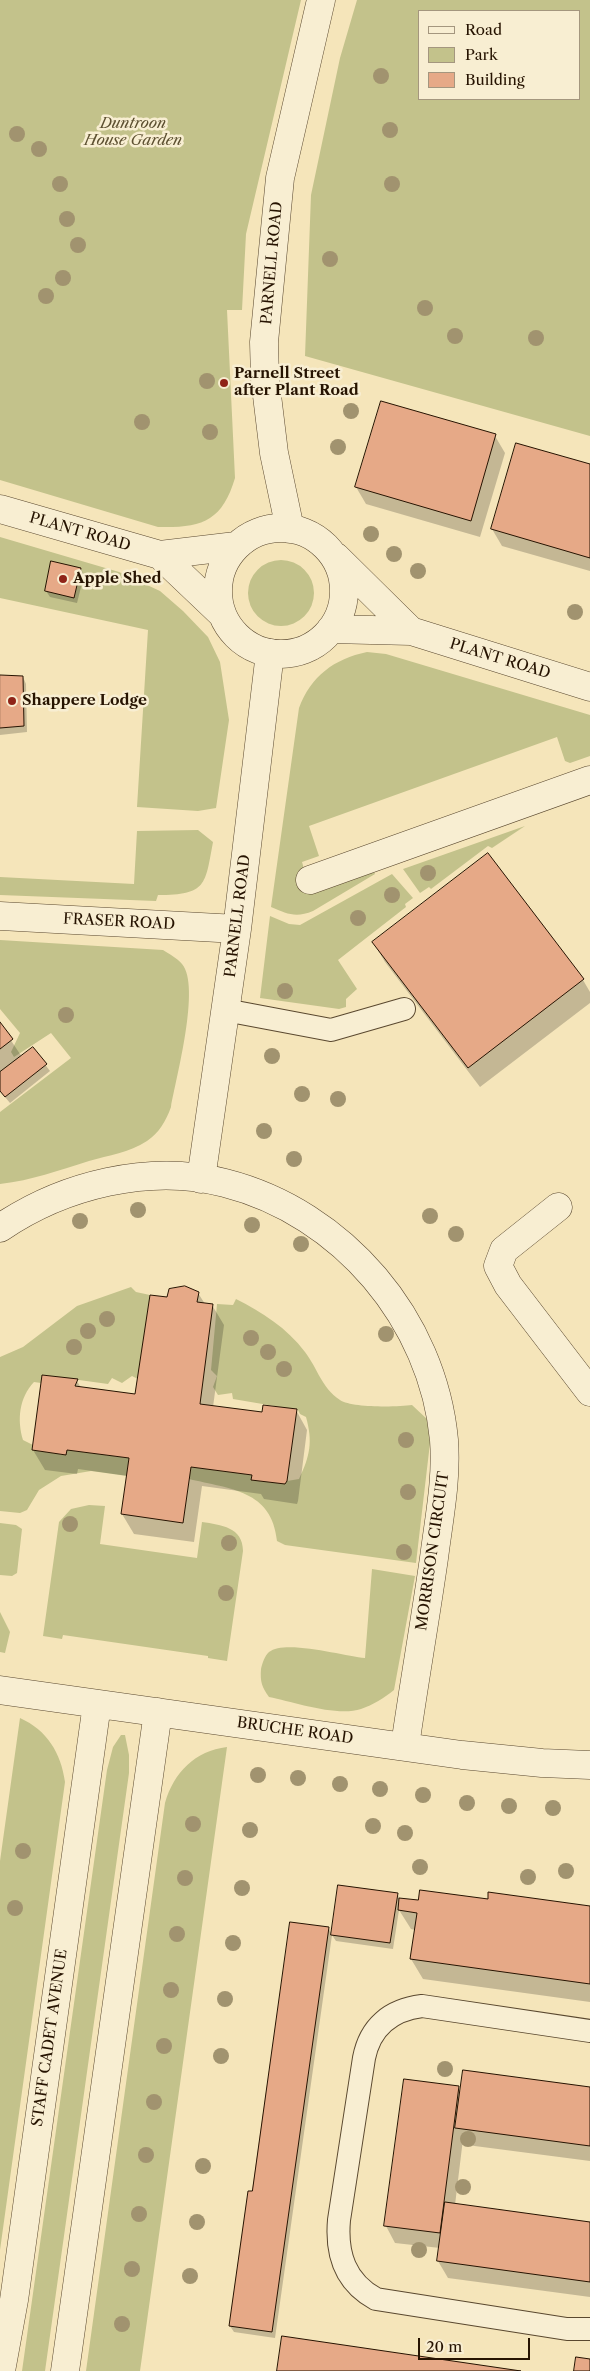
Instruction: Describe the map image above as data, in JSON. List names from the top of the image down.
{
  "streets": {
    "street": [
      "PARNELL ROAD",
      "PLANT ROAD",
      "FRASER ROAD",
      "MORRISON CIRCUIT",
      "BRUCHE ROAD",
      "STAFF CADET AVENUE"
    ]
  },
  "crossings": [
    ["PARNELL ROAD", "PLANT ROAD"],
    ["PARNELL ROAD", "FRASER ROAD"],
    ["PARNELL ROAD", "MORRISON CIRCUIT"],
    ["MORRISON CIRCUIT", "BRUCHE ROAD"],
    ["BRUCHE ROAD", "STAFF CADET AVENUE"]
  ],
  "parks": ["Duntroon House Garden"],
  "places": ["Parnell Street after Plant Road", "Apple Shed", "Shappere Lodge"],
  "legend": ["Road", "Park", "Building"],
  "scale_bar": "20 m"
}
